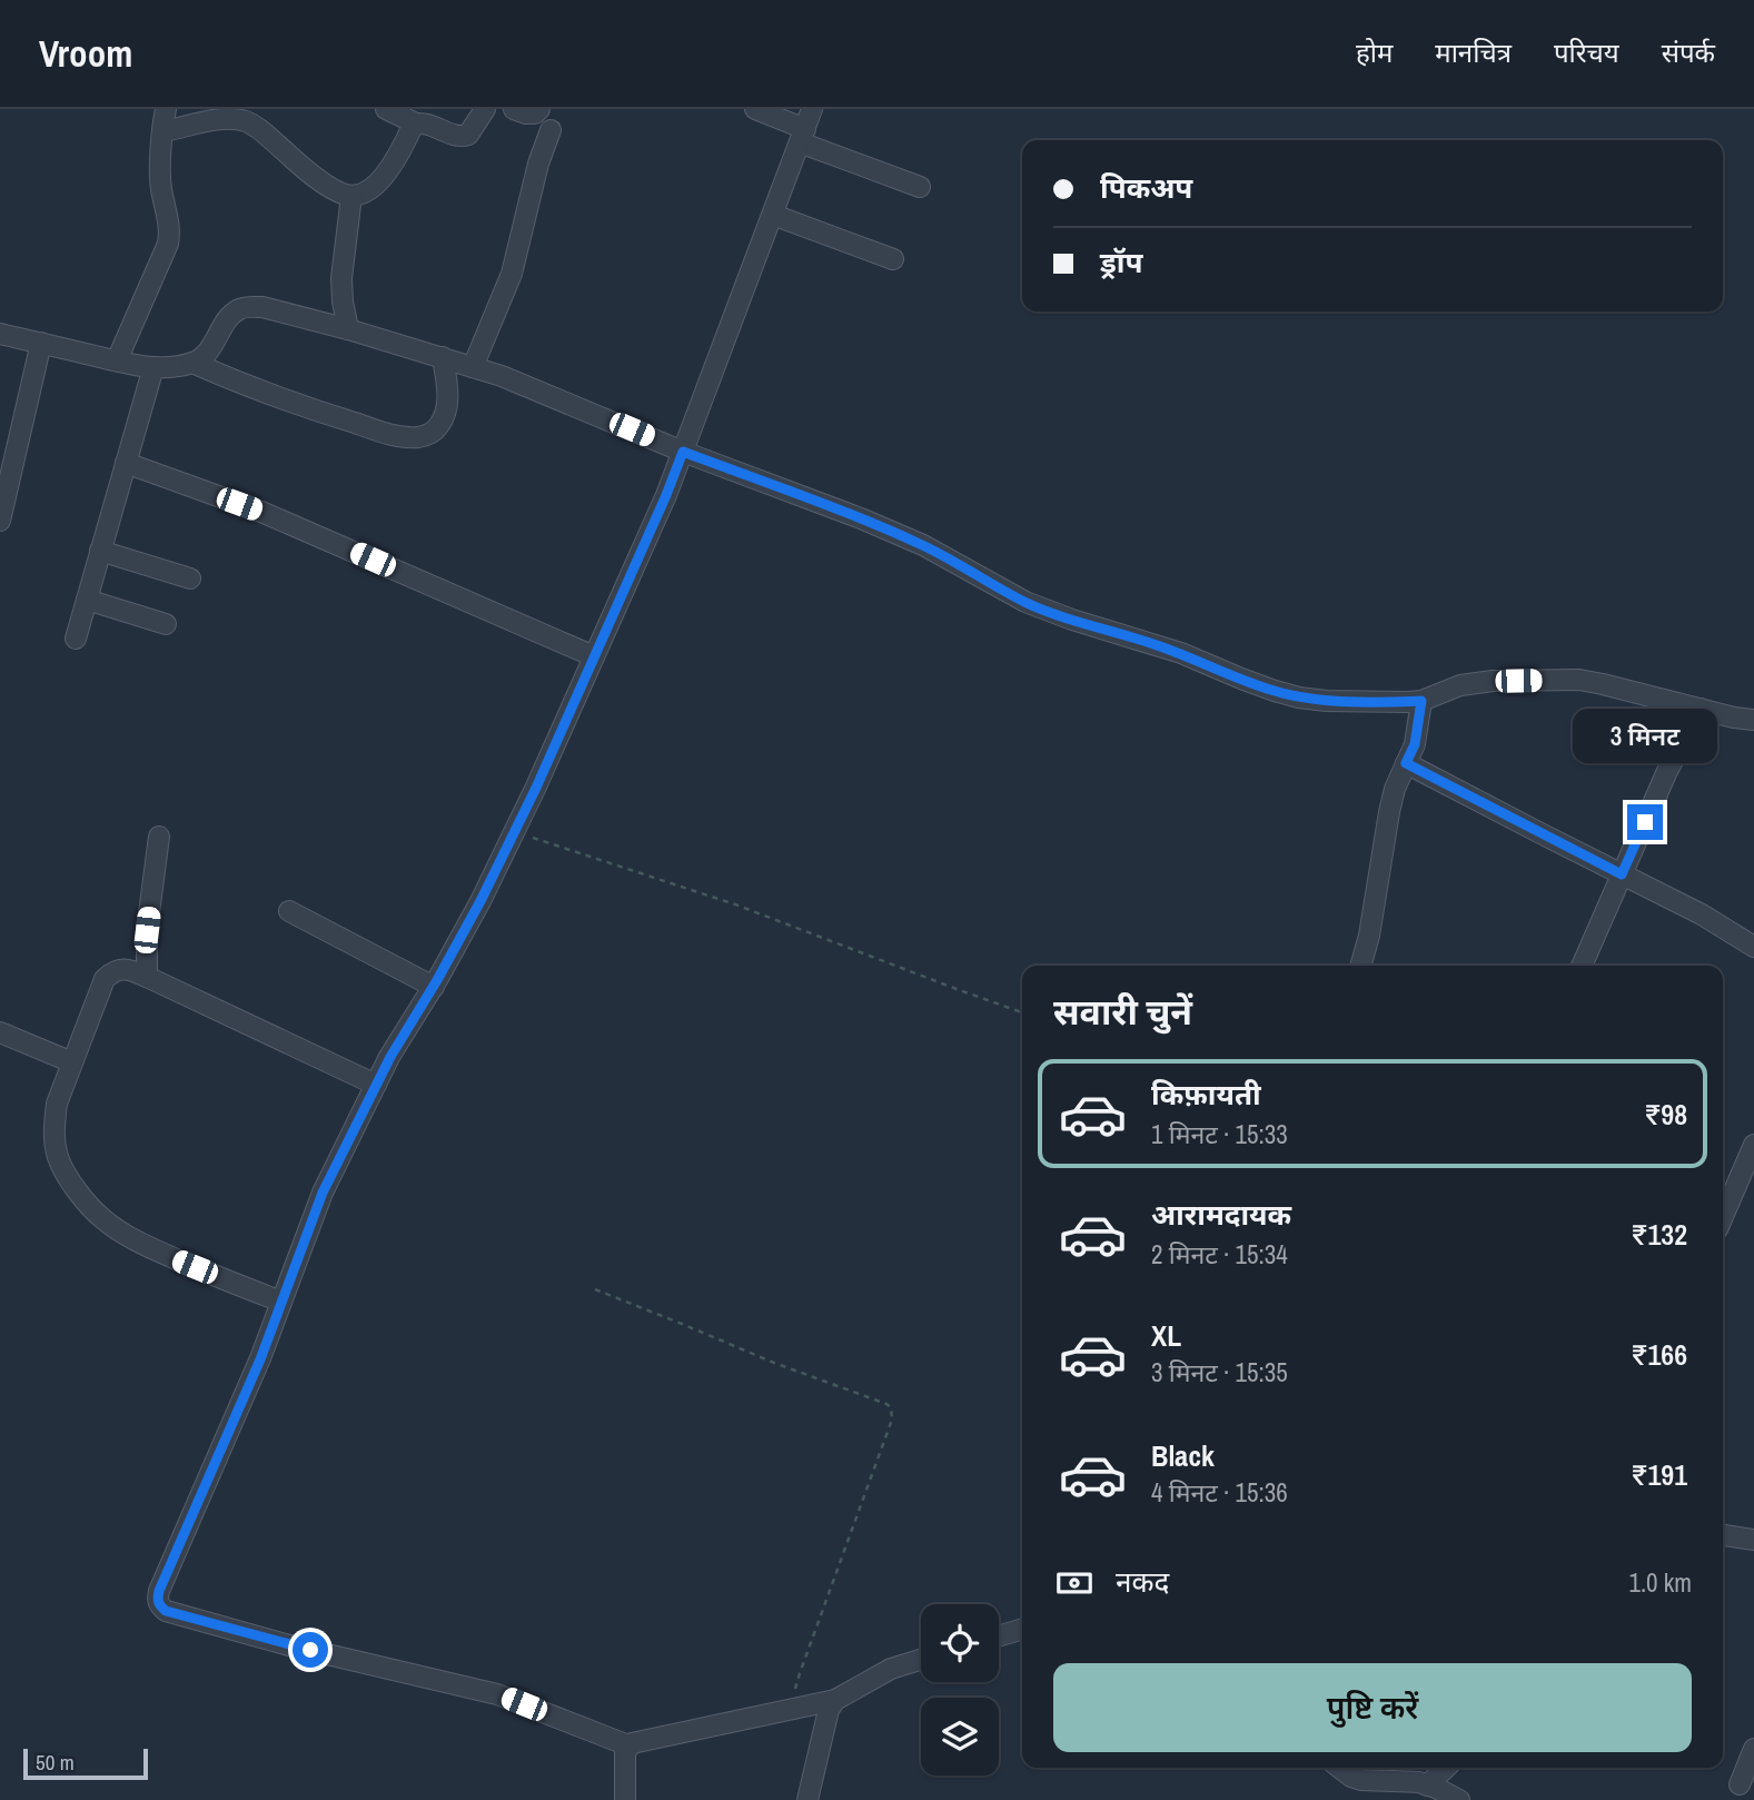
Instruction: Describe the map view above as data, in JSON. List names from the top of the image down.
{
  "scale_bar": "50 m",
  "page": {
    "header": "Vroom",
    "nav": [
      "होम",
      "मानचित्र",
      "परिचय",
      "संपर्क"
    ],
    "banner": ["पिकअप", "ड्रॉप"],
    "bubble": "3 मिनट",
    "heading": "सवारी चुनें",
    "list": [
      {
        "name": "किफ़ायती",
        "note": "1 मिनट · 15:33",
        "value": "₹98"
      },
      {
        "name": "आरामदायक",
        "note": "2 मिनट · 15:34",
        "value": "₹132"
      },
      {
        "name": "XL",
        "note": "3 मिनट · 15:35",
        "value": "₹166"
      },
      {
        "name": "Black",
        "note": "4 मिनट · 15:36",
        "value": "₹191"
      }
    ],
    "pay": ["नकद", "1.0 km"],
    "buttons": "पुष्टि करें",
    "scale": "50 m"
  }
}
